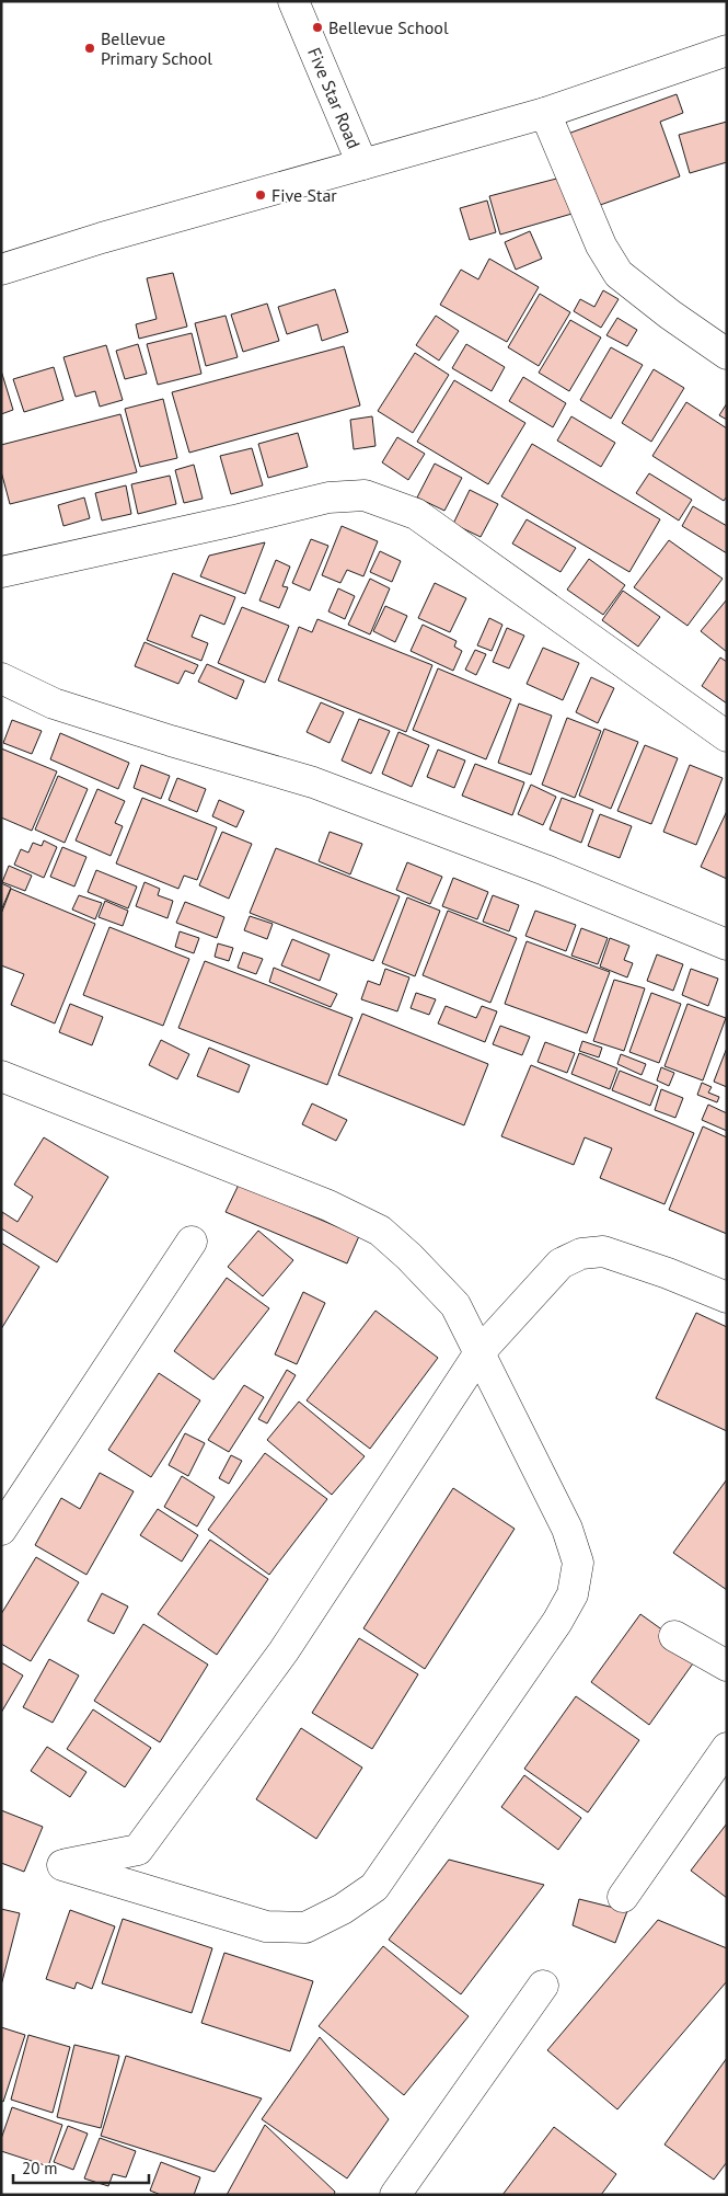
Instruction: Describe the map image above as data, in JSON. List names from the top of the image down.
{
  "streets": {
    "street": ["Five Star Road"]
  },
  "places": ["Bellevue School", "Bellevue Primary School", "Five Star"],
  "scale_bar": "20 m"
}
